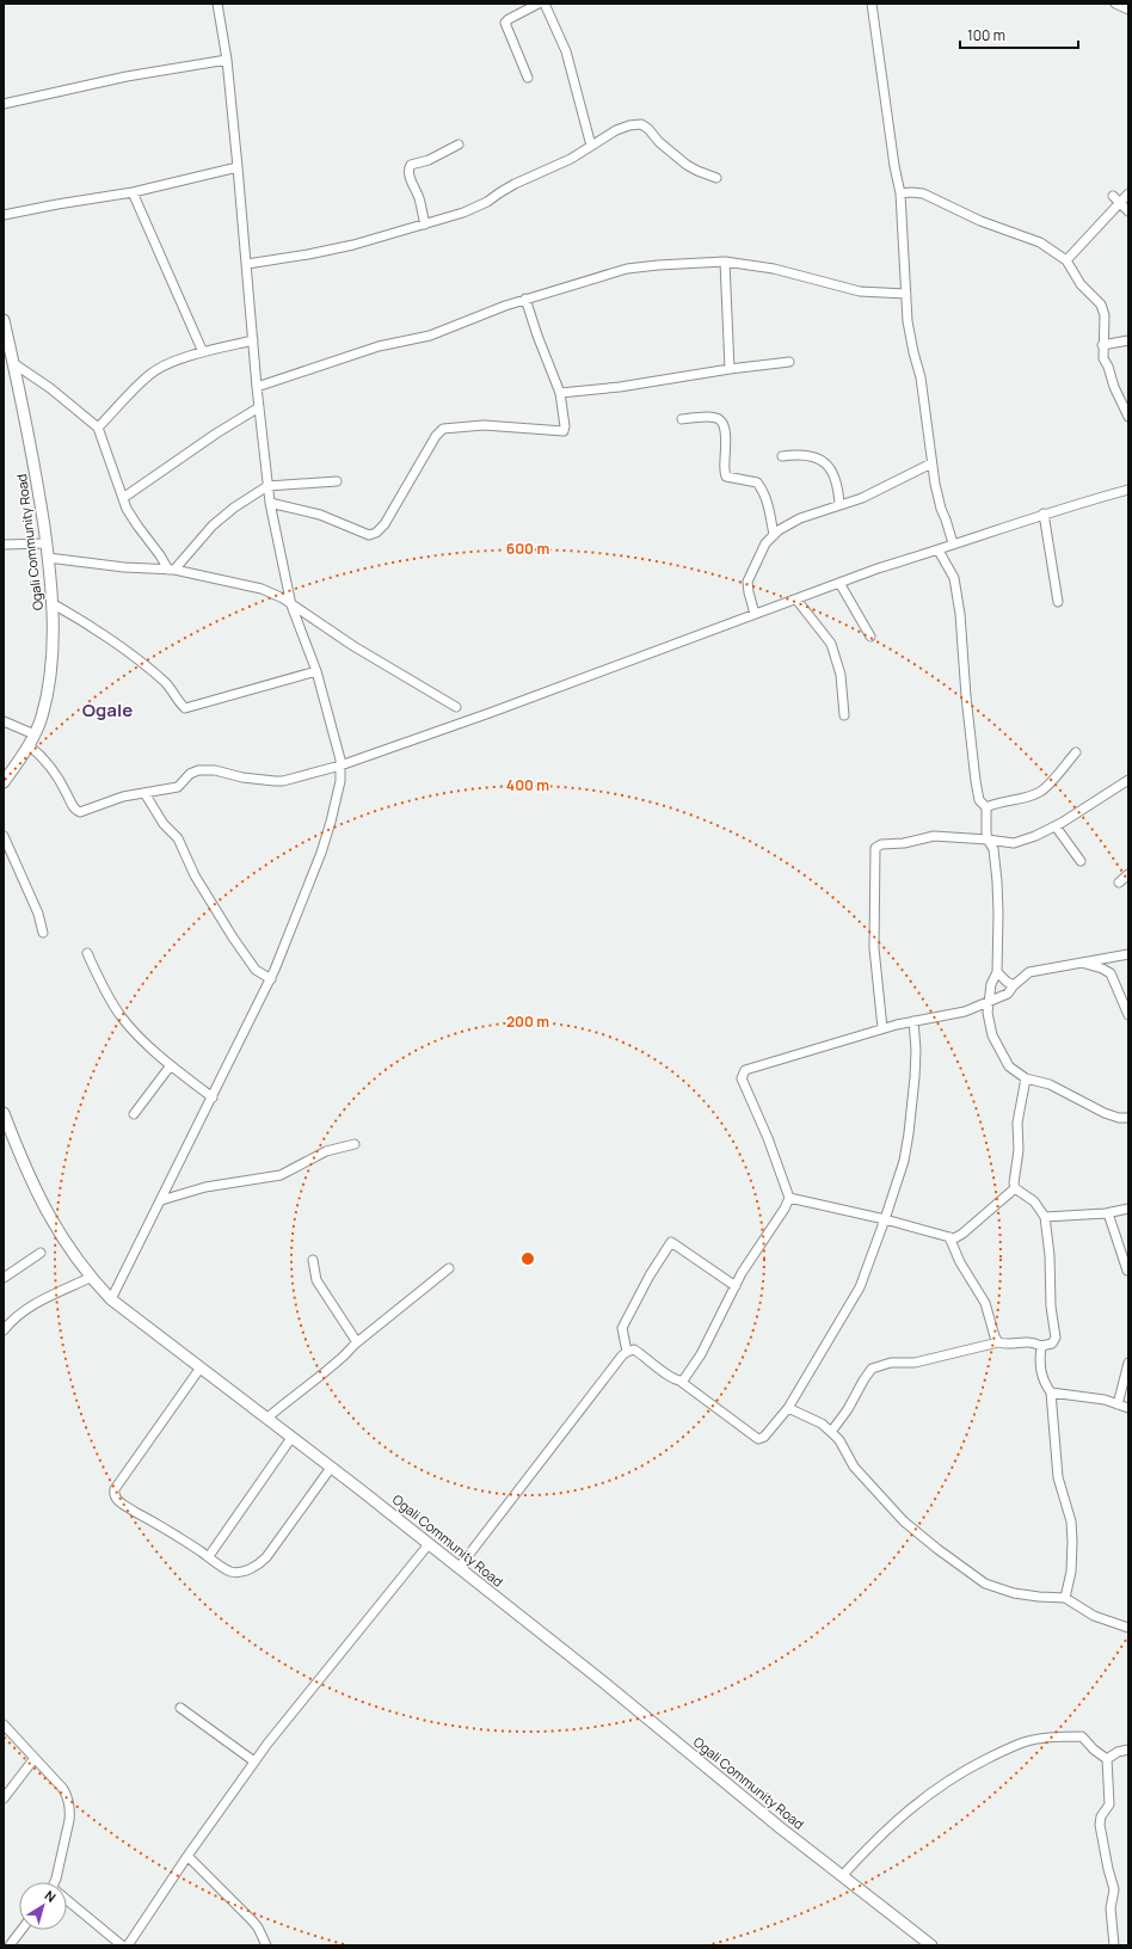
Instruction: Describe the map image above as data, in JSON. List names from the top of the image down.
{
  "streets": {
    "street": ["Ogali Community Road"]
  },
  "districts": ["Ogale"],
  "scale_bar": "100 m",
  "north": "top right",
  "rings": ["600 m", "400 m", "200 m"]
}
